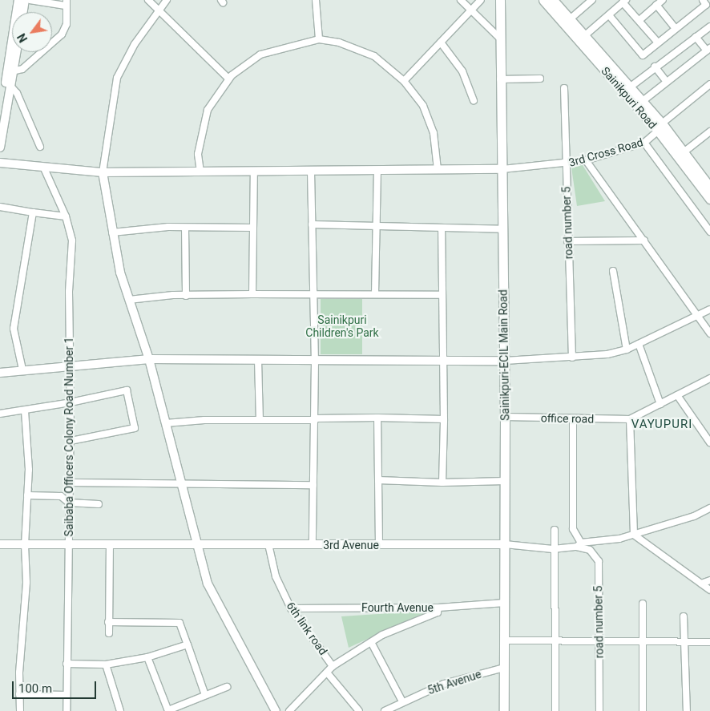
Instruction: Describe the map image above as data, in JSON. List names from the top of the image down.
{
  "streets": {
    "main road": ["Sainikpuri Road", "Sainikpuri-ECIL Main Road"],
    "street": [
      "3rd Cross Road",
      "road number 5",
      "office road",
      "Saibaba Officers Colony Road Number 1",
      "3rd Avenue",
      "Fourth Avenue",
      "6th link road",
      "5th Avenue"
    ]
  },
  "crossings": [
    ["Sainikpuri Road", "3rd Cross Road"],
    ["3rd Cross Road", "road number 5"],
    ["3rd Cross Road", "Sainikpuri-ECIL Main Road"],
    ["Sainikpuri-ECIL Main Road", "office road"],
    ["Sainikpuri-ECIL Main Road", "3rd Avenue"],
    ["Sainikpuri-ECIL Main Road", "Fourth Avenue"],
    ["Sainikpuri-ECIL Main Road", "5th Avenue"],
    ["Saibaba Officers Colony Road Number 1", "3rd Avenue"],
    ["3rd Avenue", "6th link road"],
    ["Fourth Avenue", "6th link road"]
  ],
  "districts": ["VAYUPURI"],
  "parks": ["Sainikpuri Children's Park"],
  "scale_bar": "100 m",
  "north": "bottom left"
}
